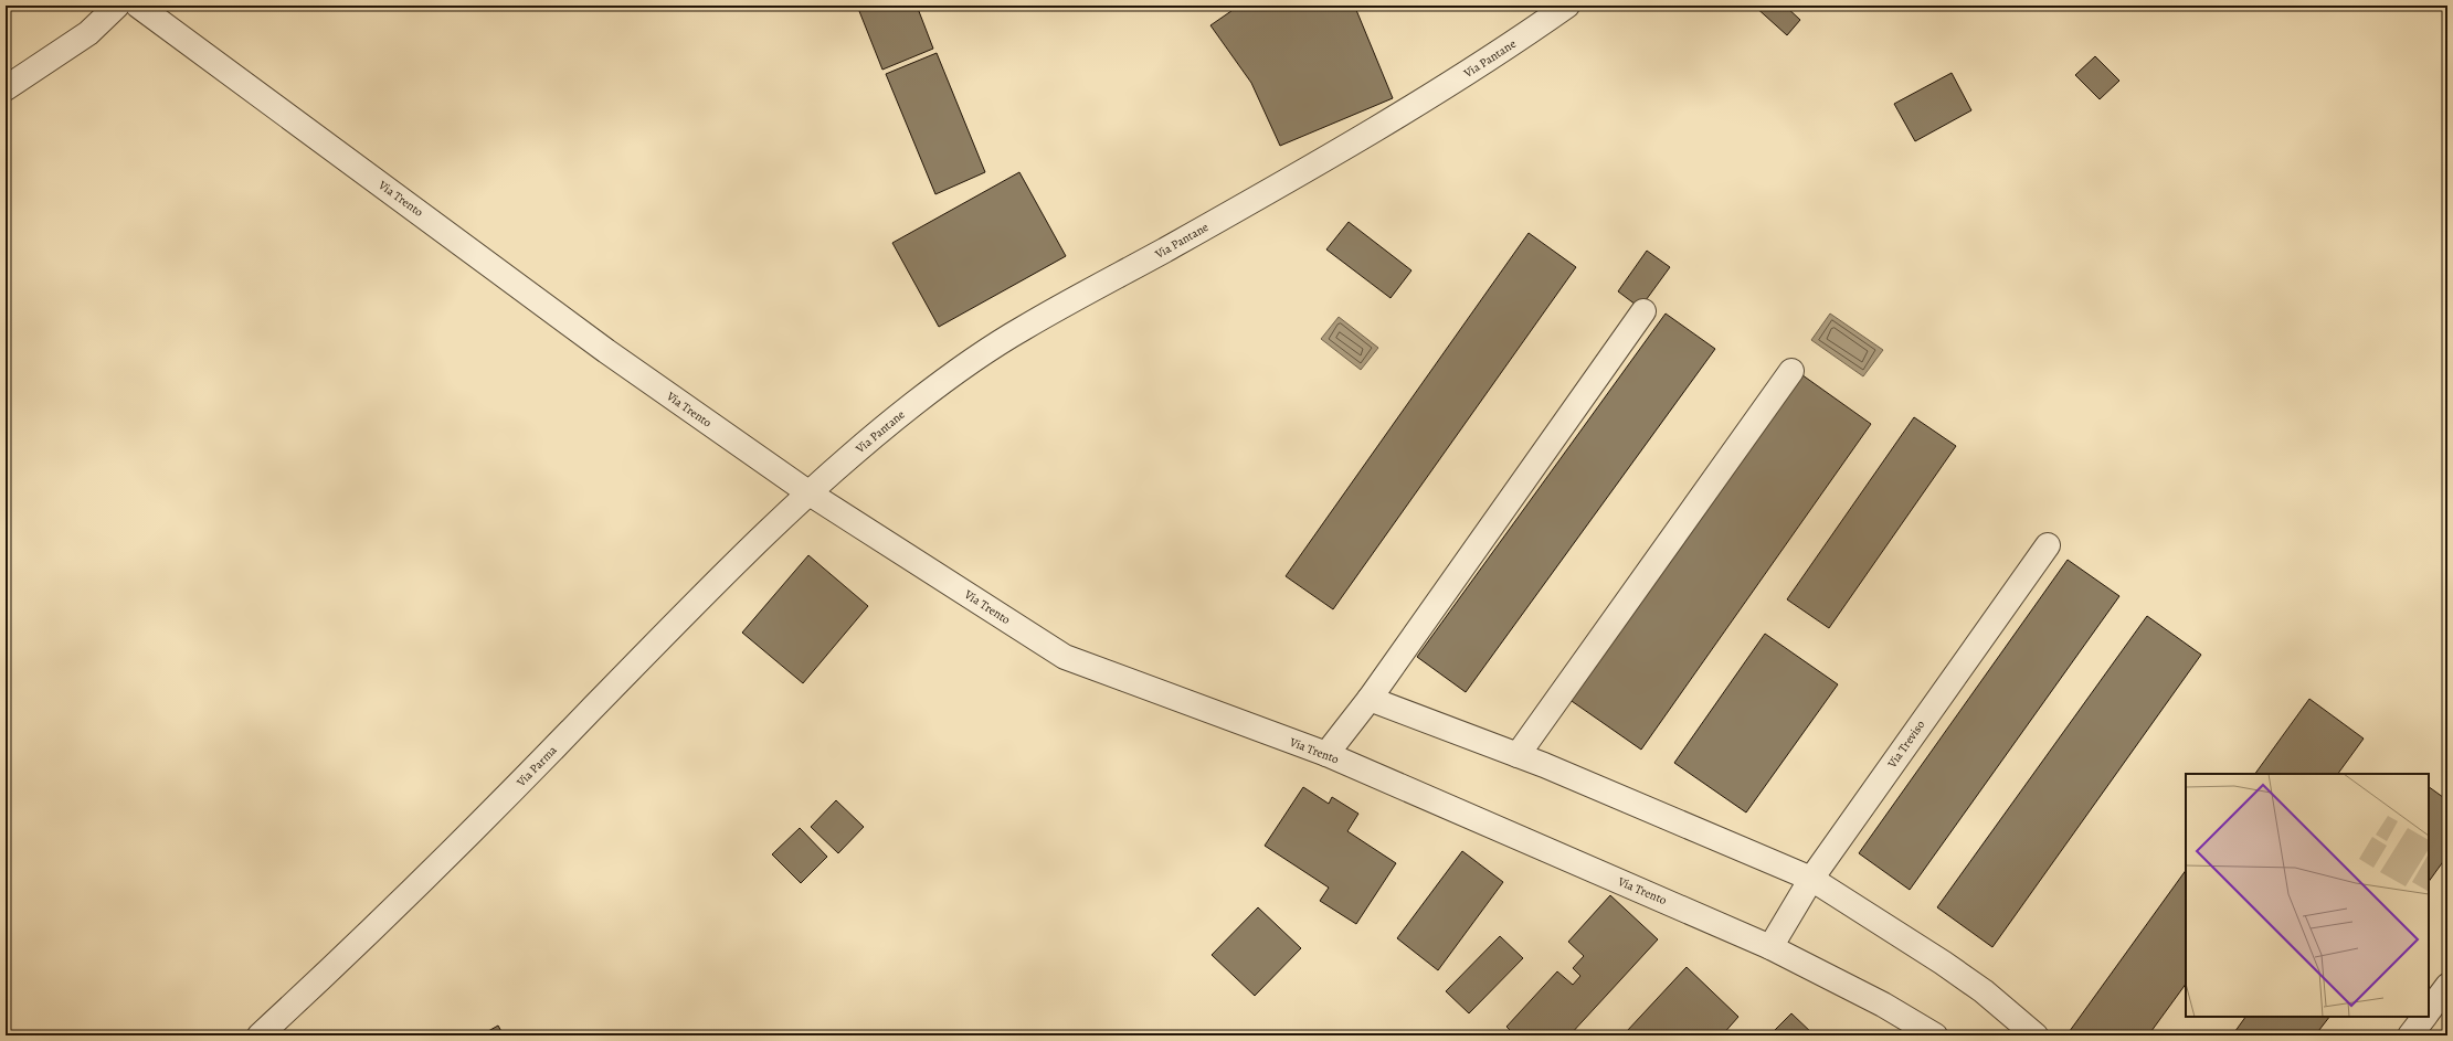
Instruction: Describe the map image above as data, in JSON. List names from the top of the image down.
{
  "streets": {
    "street": [
      "Via Pantane",
      "Via Trento",
      "Via Treviso",
      "Via Parma"
    ]
  },
  "crossings": [
    ["Via Pantane", "Via Trento"],
    ["Via Pantane", "Via Parma"],
    ["Via Trento", "Via Treviso"],
    ["Via Trento", "Via Parma"]
  ]
}
